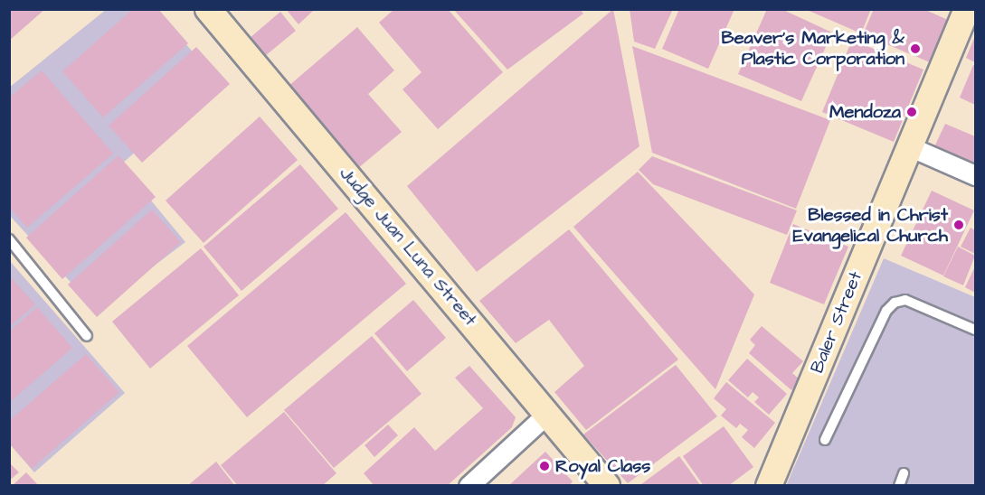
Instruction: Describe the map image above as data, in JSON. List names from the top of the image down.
{
  "streets": {
    "street": ["Judge Juan Luna Street", "Baler Street"]
  },
  "places": [
    "Beaver's Marketing & Plastic Corporation",
    "Mendoza",
    "Blessed in Christ Evangelical Church",
    "Royal Class"
  ]
}
